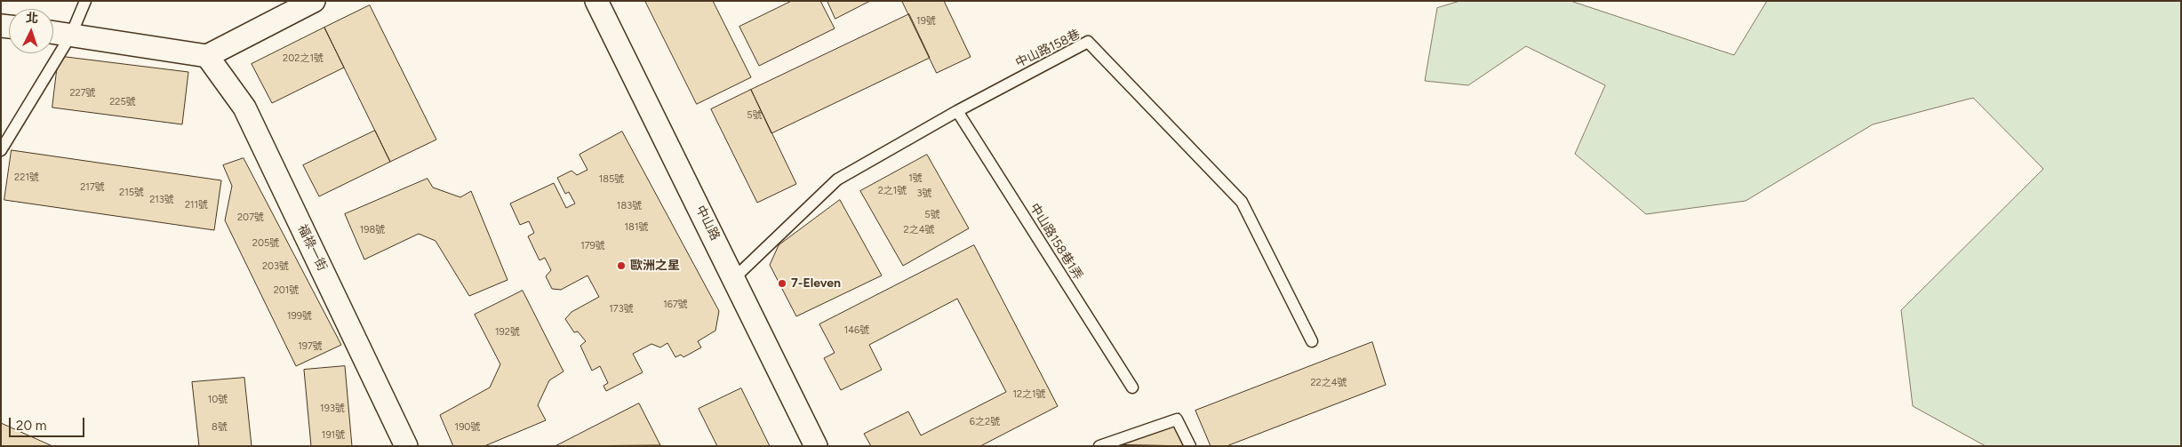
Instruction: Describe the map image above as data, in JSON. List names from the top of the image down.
{
  "streets": {
    "street": ["中山路", "福祿一街"],
    "lane": ["中山路158巷", "中山路158巷1弄"]
  },
  "crossings": [
    ["中山路158巷", "中山路"],
    ["中山路158巷", "中山路158巷1弄"]
  ],
  "places": ["歐洲之星", "7-Eleven"],
  "house_numbers": [
    "19號",
    "202之1號",
    "227號",
    "225號",
    "5號",
    "221號",
    "1號",
    "185號",
    "217號",
    "2之1號",
    "215號",
    "3號",
    "213號",
    "211號",
    "183號",
    "5號",
    "207號",
    "181號",
    "198號",
    "2之4號",
    "205號",
    "179號",
    "203號",
    "201號",
    "167號",
    "173號",
    "199號",
    "146號",
    "192號",
    "197號",
    "22之4號",
    "12之1號",
    "10號",
    "193號",
    "6之2號",
    "8號",
    "190號",
    "191號"
  ],
  "scale_bar": "20 m",
  "north": "top"
}
